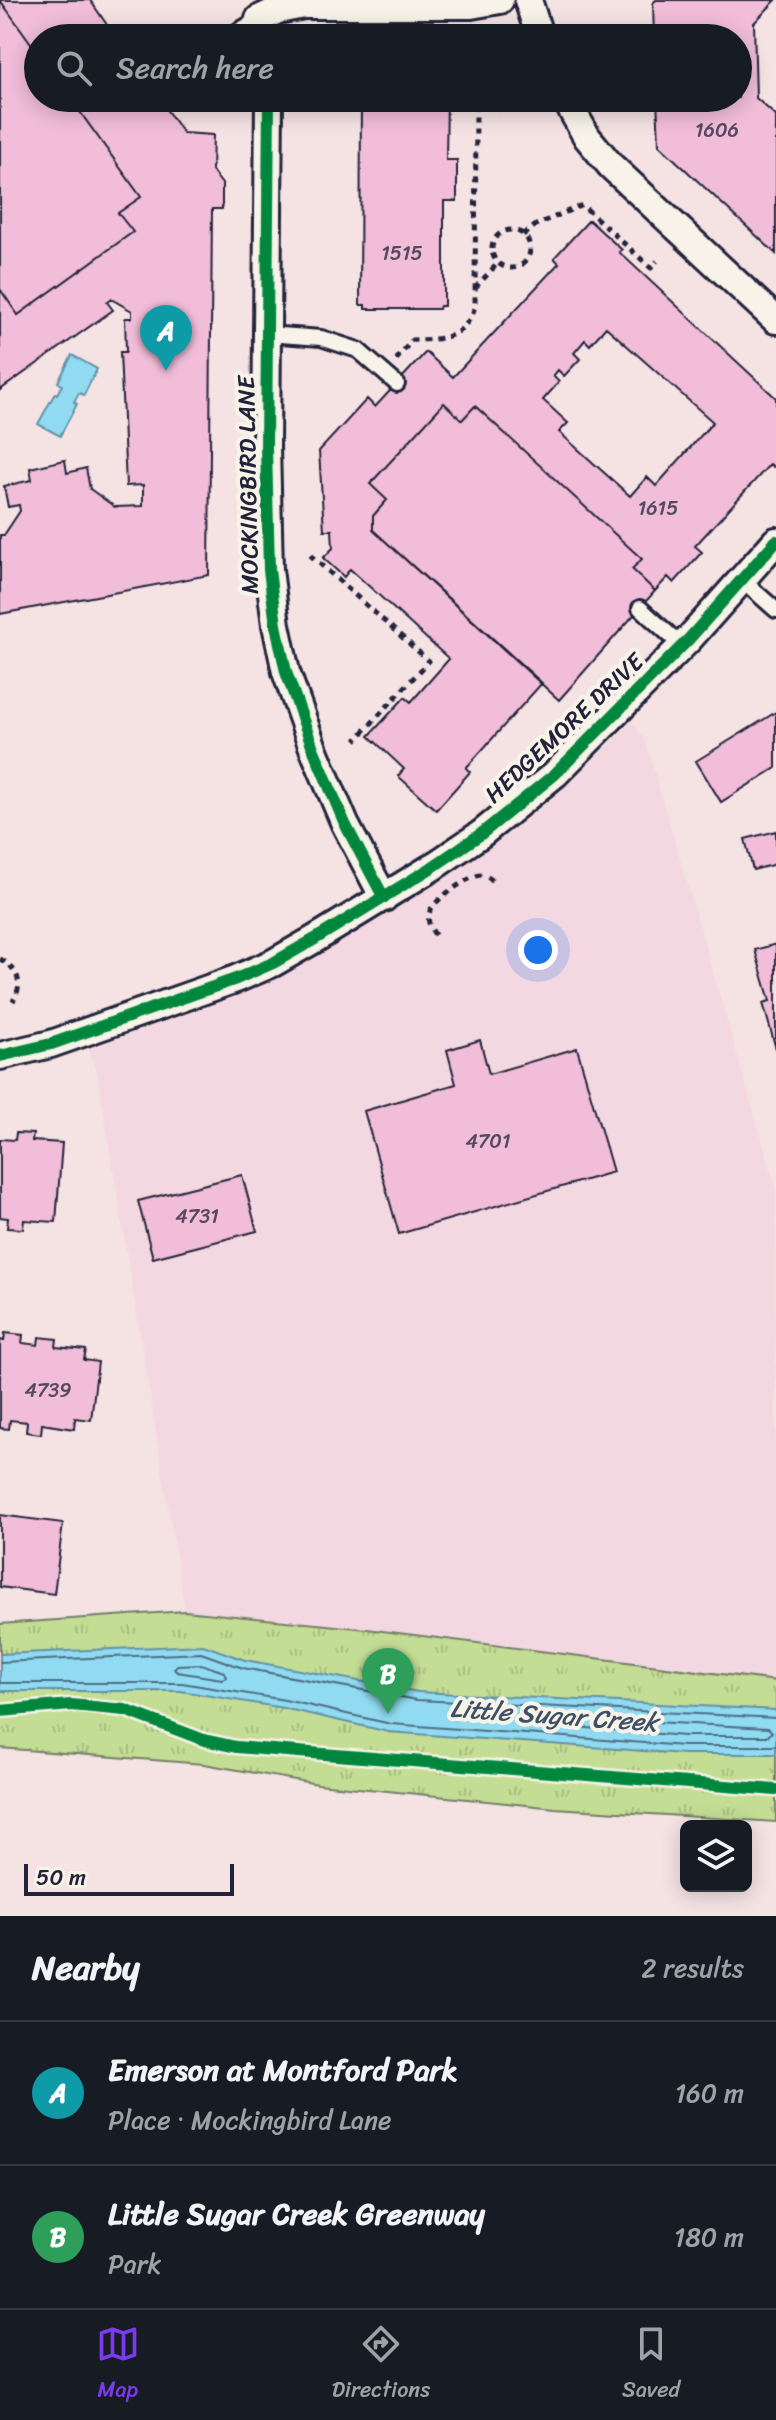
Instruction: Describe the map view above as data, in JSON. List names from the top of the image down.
{
  "streets": {
    "street": ["MOCKINGBIRD LANE", "HEDGEMORE DRIVE"]
  },
  "crossings": [
    ["MOCKINGBIRD LANE", "HEDGEMORE DRIVE"]
  ],
  "water": ["Little Sugar Creek"],
  "house_numbers": [
    "1606",
    "1515",
    "1615",
    "4701",
    "4731",
    "4739"
  ],
  "scale_bar": "50 m",
  "page": {
    "search": "Search here",
    "pins": ["A", "B"],
    "scale": "50 m",
    "heading": ["Nearby", "2 results"],
    "list": [
      {
        "mark": "A",
        "name": "Emerson at Montford Park",
        "note": "Place · Mockingbird Lane",
        "value": "160 m"
      },
      {
        "mark": "B",
        "name": "Little Sugar Creek Greenway",
        "note": "Park",
        "value": "180 m"
      }
    ],
    "nav": ["Map", "Directions", "Saved"]
  }
}
